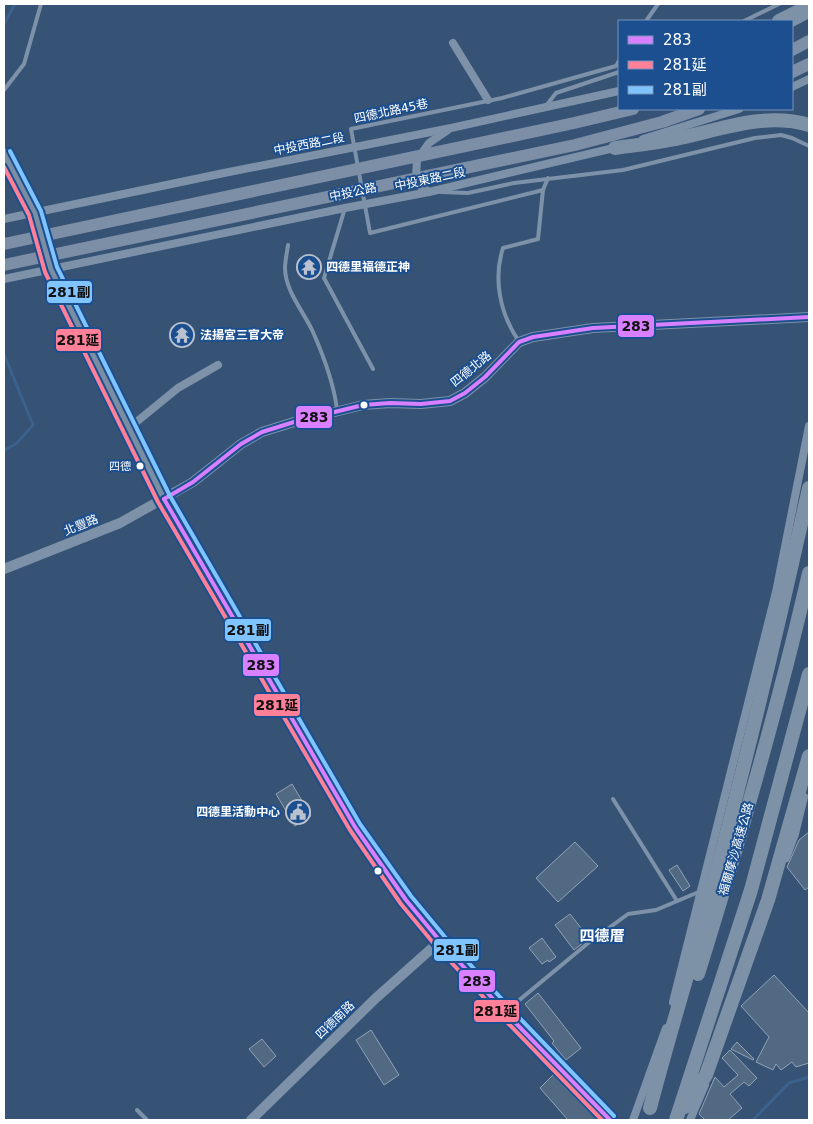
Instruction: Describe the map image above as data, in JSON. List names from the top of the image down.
{
  "streets": {
    "highway": ["福爾摩沙高速公路"],
    "main road": ["中投公路"],
    "street": [
      "中投西路二段",
      "中投東路二段",
      "四德北路",
      "北豐路",
      "四德南路"
    ],
    "lane": ["四德北路45巷"]
  },
  "crossings": [
    ["四德北路45巷", "中投西路二段"],
    ["四德北路45巷", "中投東路二段"],
    ["四德北路", "北豐路"]
  ],
  "districts": ["四德厝"],
  "places": {
    "temple": ["四德里福德正神", "法揚宮三官大帝"],
    "other": ["四德"],
    "public building": ["四德里活動中心"]
  },
  "lines": ["transit line 281副", "transit line 281延", "transit line 283"],
  "legend": ["283", "281延", "281副"]
}
